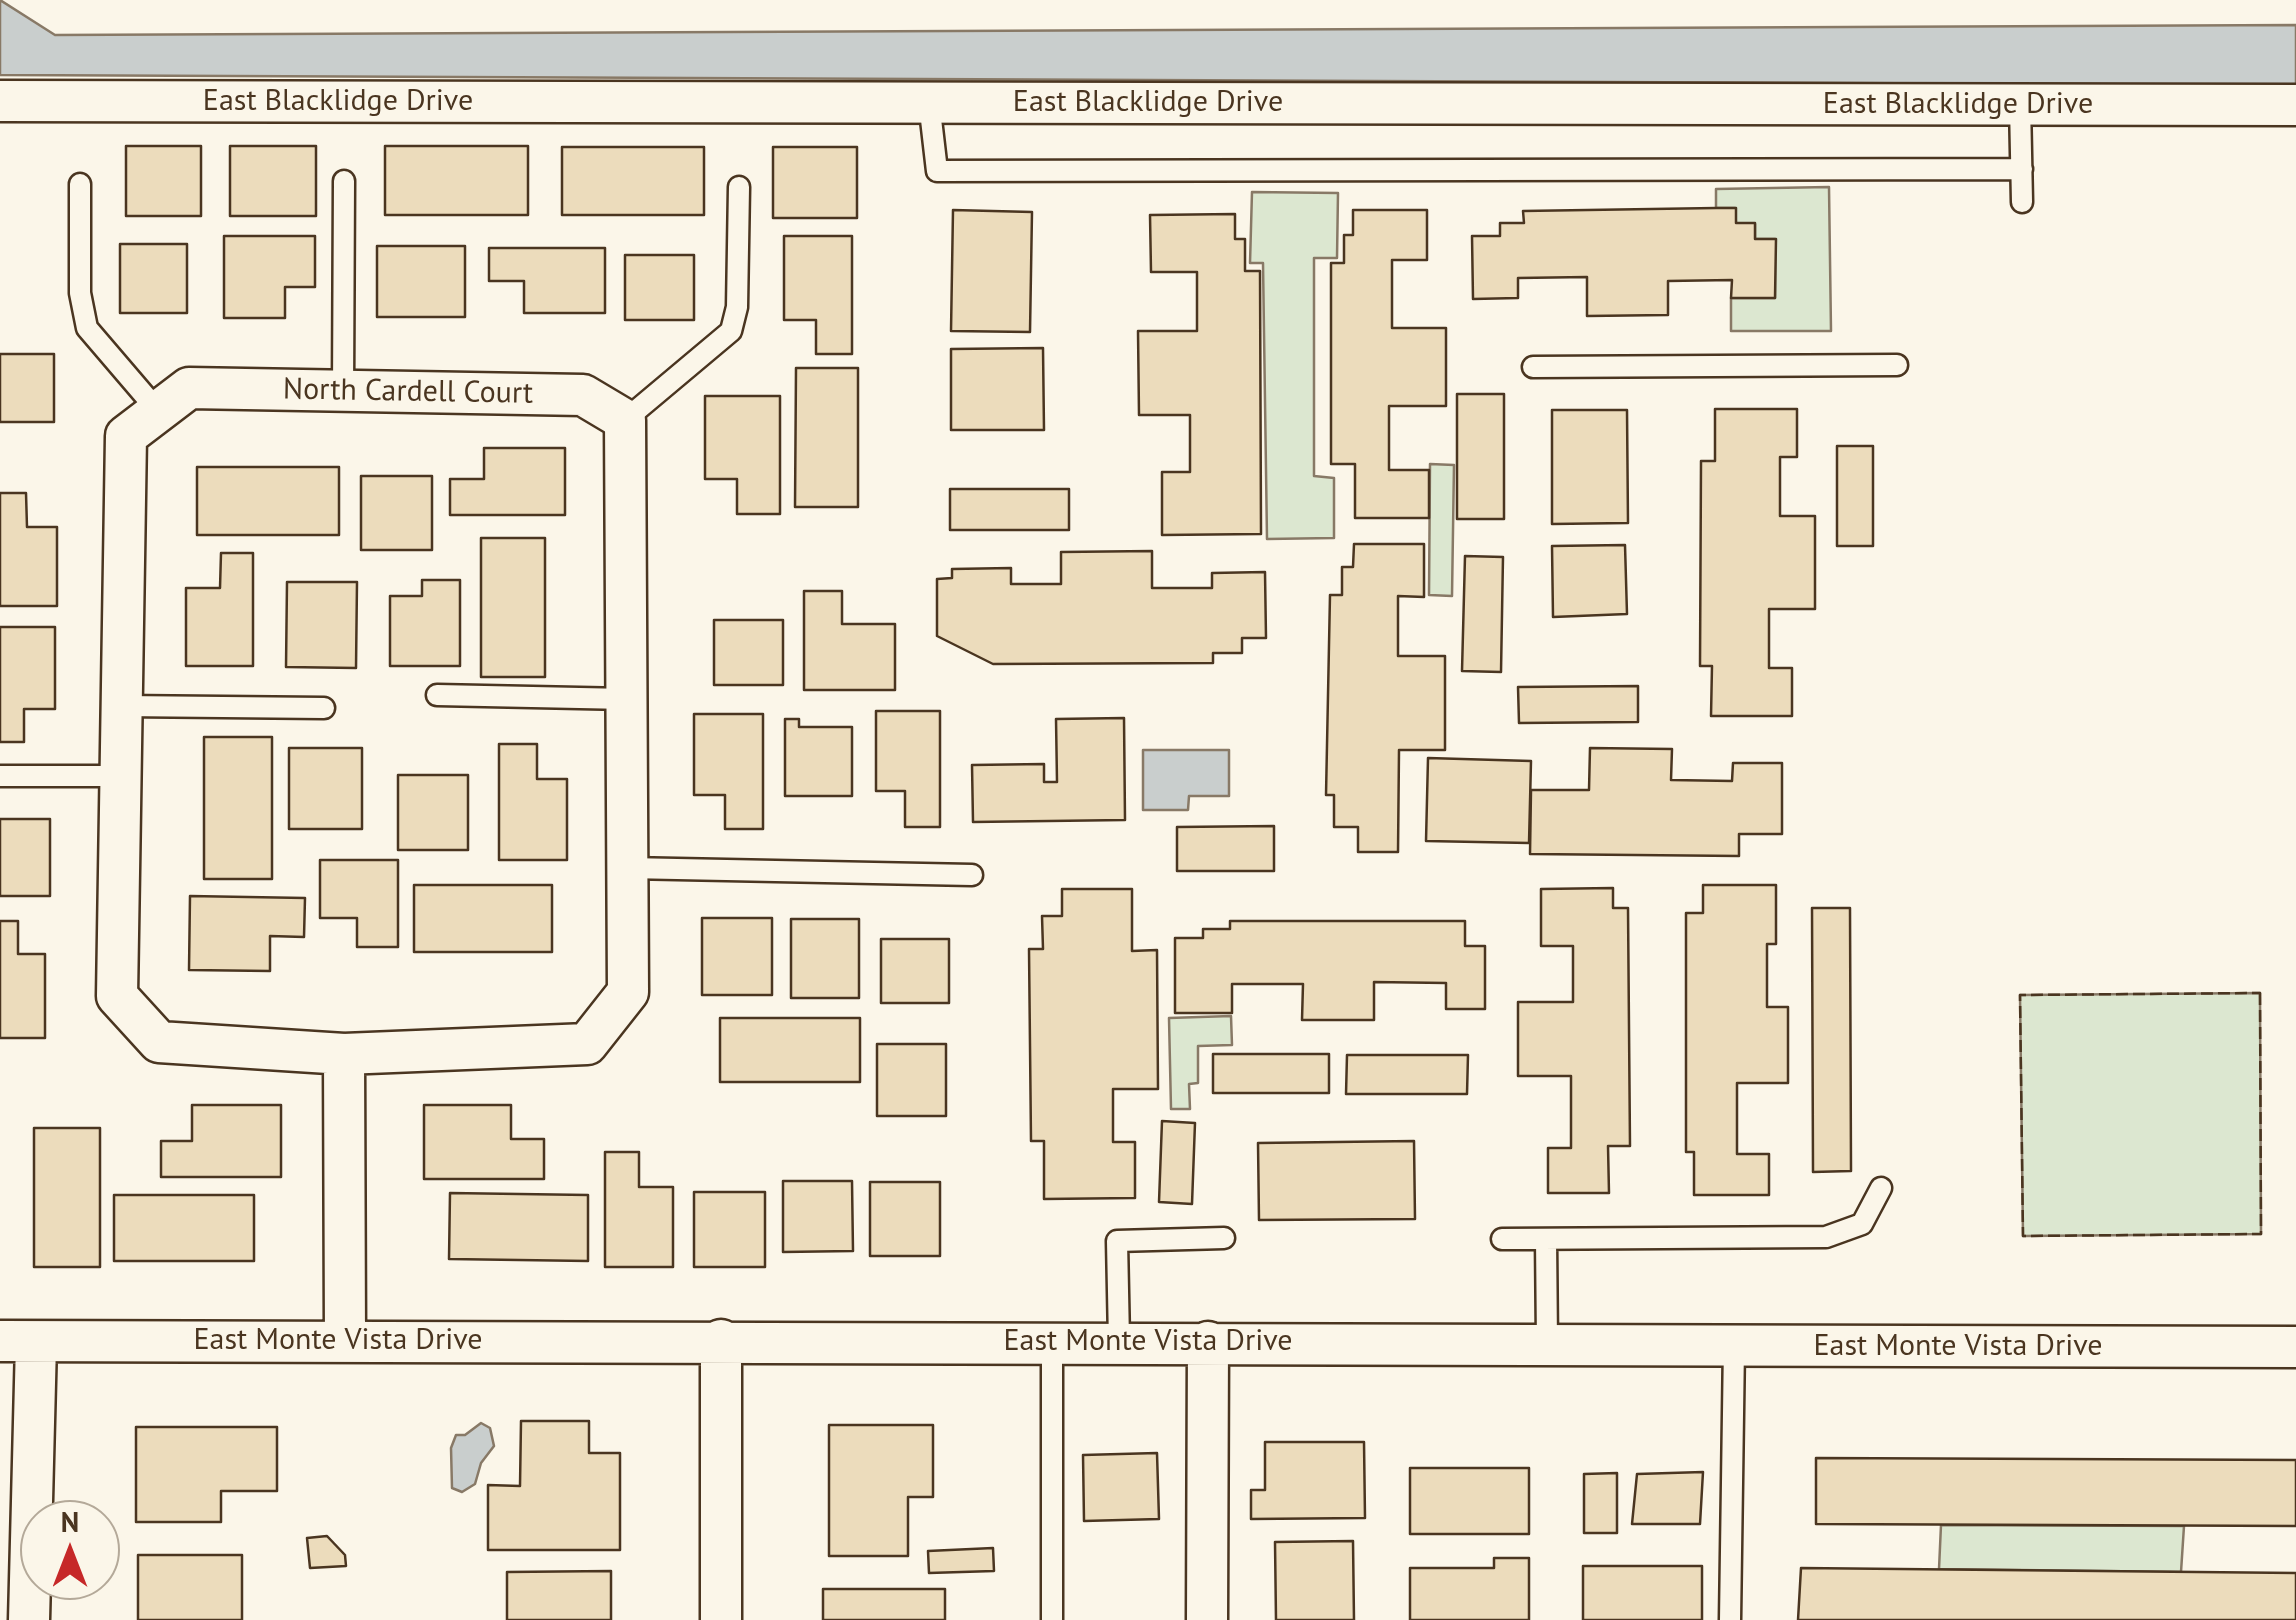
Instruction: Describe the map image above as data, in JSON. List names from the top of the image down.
{
  "streets": {
    "street": ["East Blacklidge Drive", "North Cardell Court", "East Monte Vista Drive"]
  },
  "north": "top"
}
